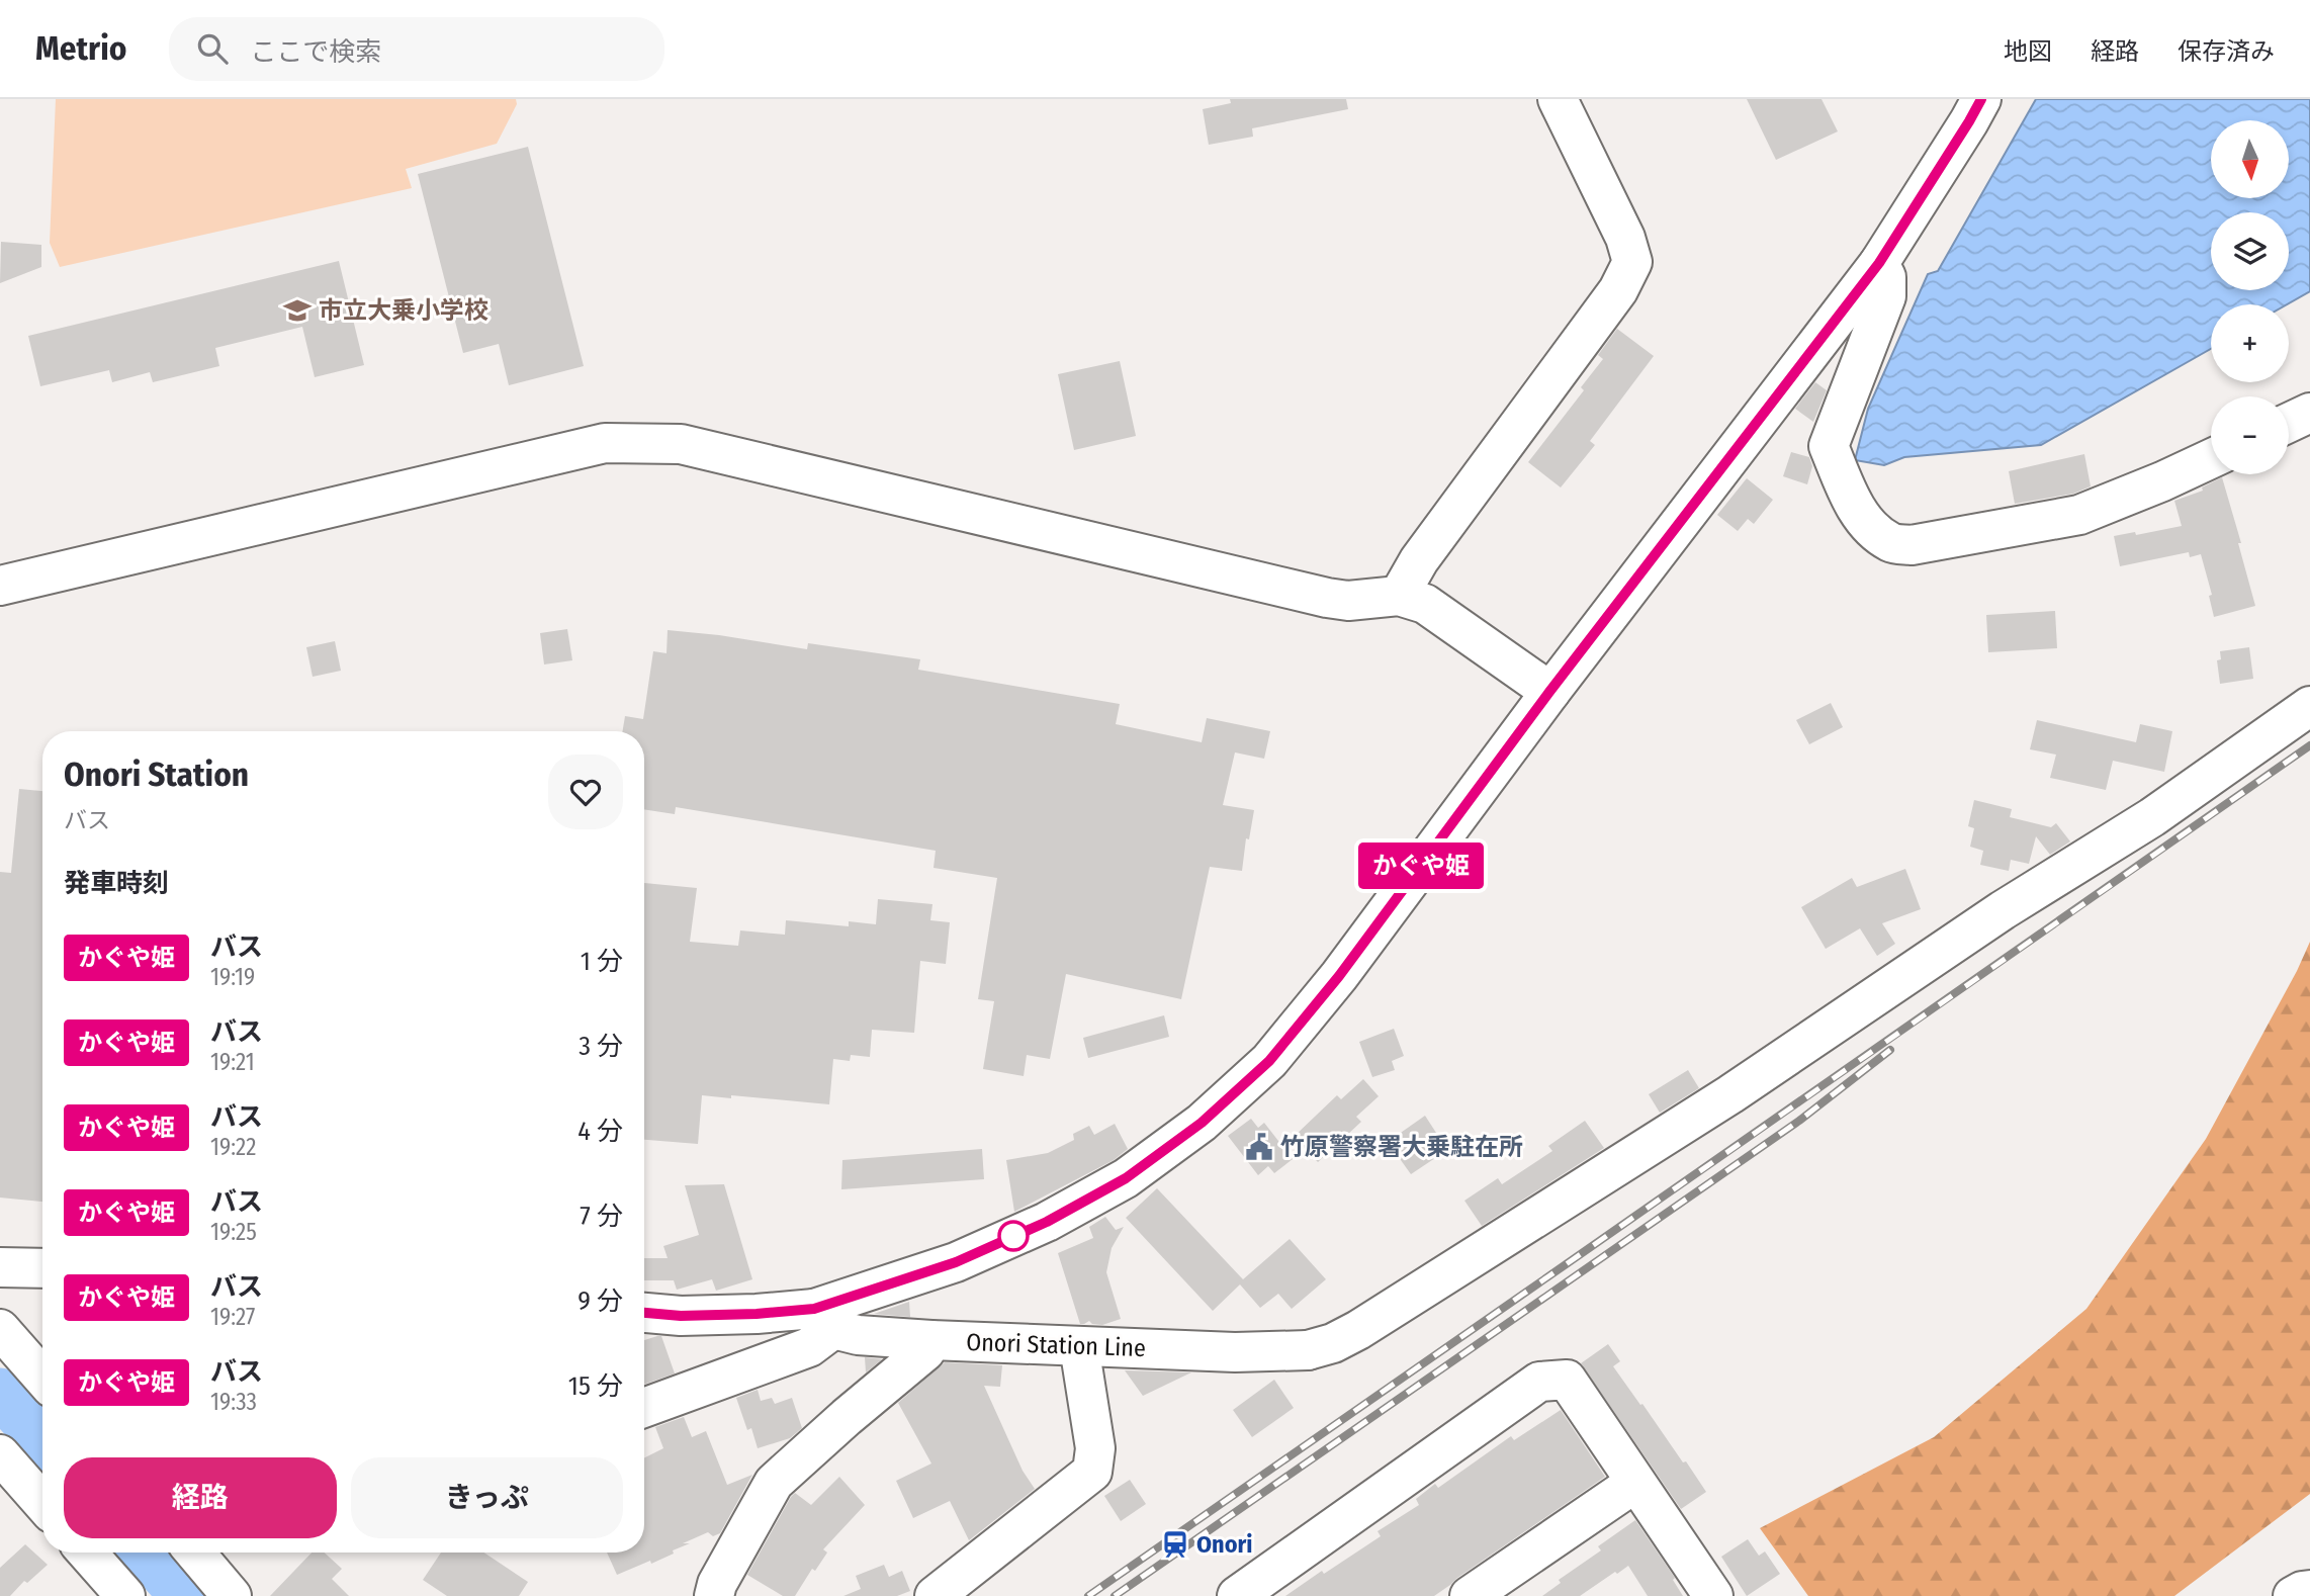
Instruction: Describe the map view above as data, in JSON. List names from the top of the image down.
{
  "streets": {
    "main road": ["Onori Station Line"]
  },
  "places": {
    "school or university": ["市立大乗小学校"],
    "public building": ["竹原警察署大乗駐在所"],
    "station": ["Onori"]
  },
  "lines": ["bus line かぐや姫"],
  "north": "bottom",
  "page": {
    "header": "Metrio",
    "search": "ここで検索",
    "nav": ["地図", "経路", "保存済み"],
    "on_map": "かぐや姫",
    "map_buttons": ["+", "−"],
    "heading": [
      ["Onori Station", "バス"],
      "発車時刻"
    ],
    "list": [
      {
        "mark": "かぐや姫",
        "name": "バス",
        "note": "19:19",
        "value": "1 分"
      },
      {
        "mark": "かぐや姫",
        "name": "バス",
        "note": "19:21",
        "value": "3 分"
      },
      {
        "mark": "かぐや姫",
        "name": "バス",
        "note": "19:22",
        "value": "4 分"
      },
      {
        "mark": "かぐや姫",
        "name": "バス",
        "note": "19:25",
        "value": "7 分"
      },
      {
        "mark": "かぐや姫",
        "name": "バス",
        "note": "19:27",
        "value": "9 分"
      },
      {
        "mark": "かぐや姫",
        "name": "バス",
        "note": "19:33",
        "value": "15 分"
      }
    ],
    "buttons": ["経路", "きっぷ"]
  }
}
